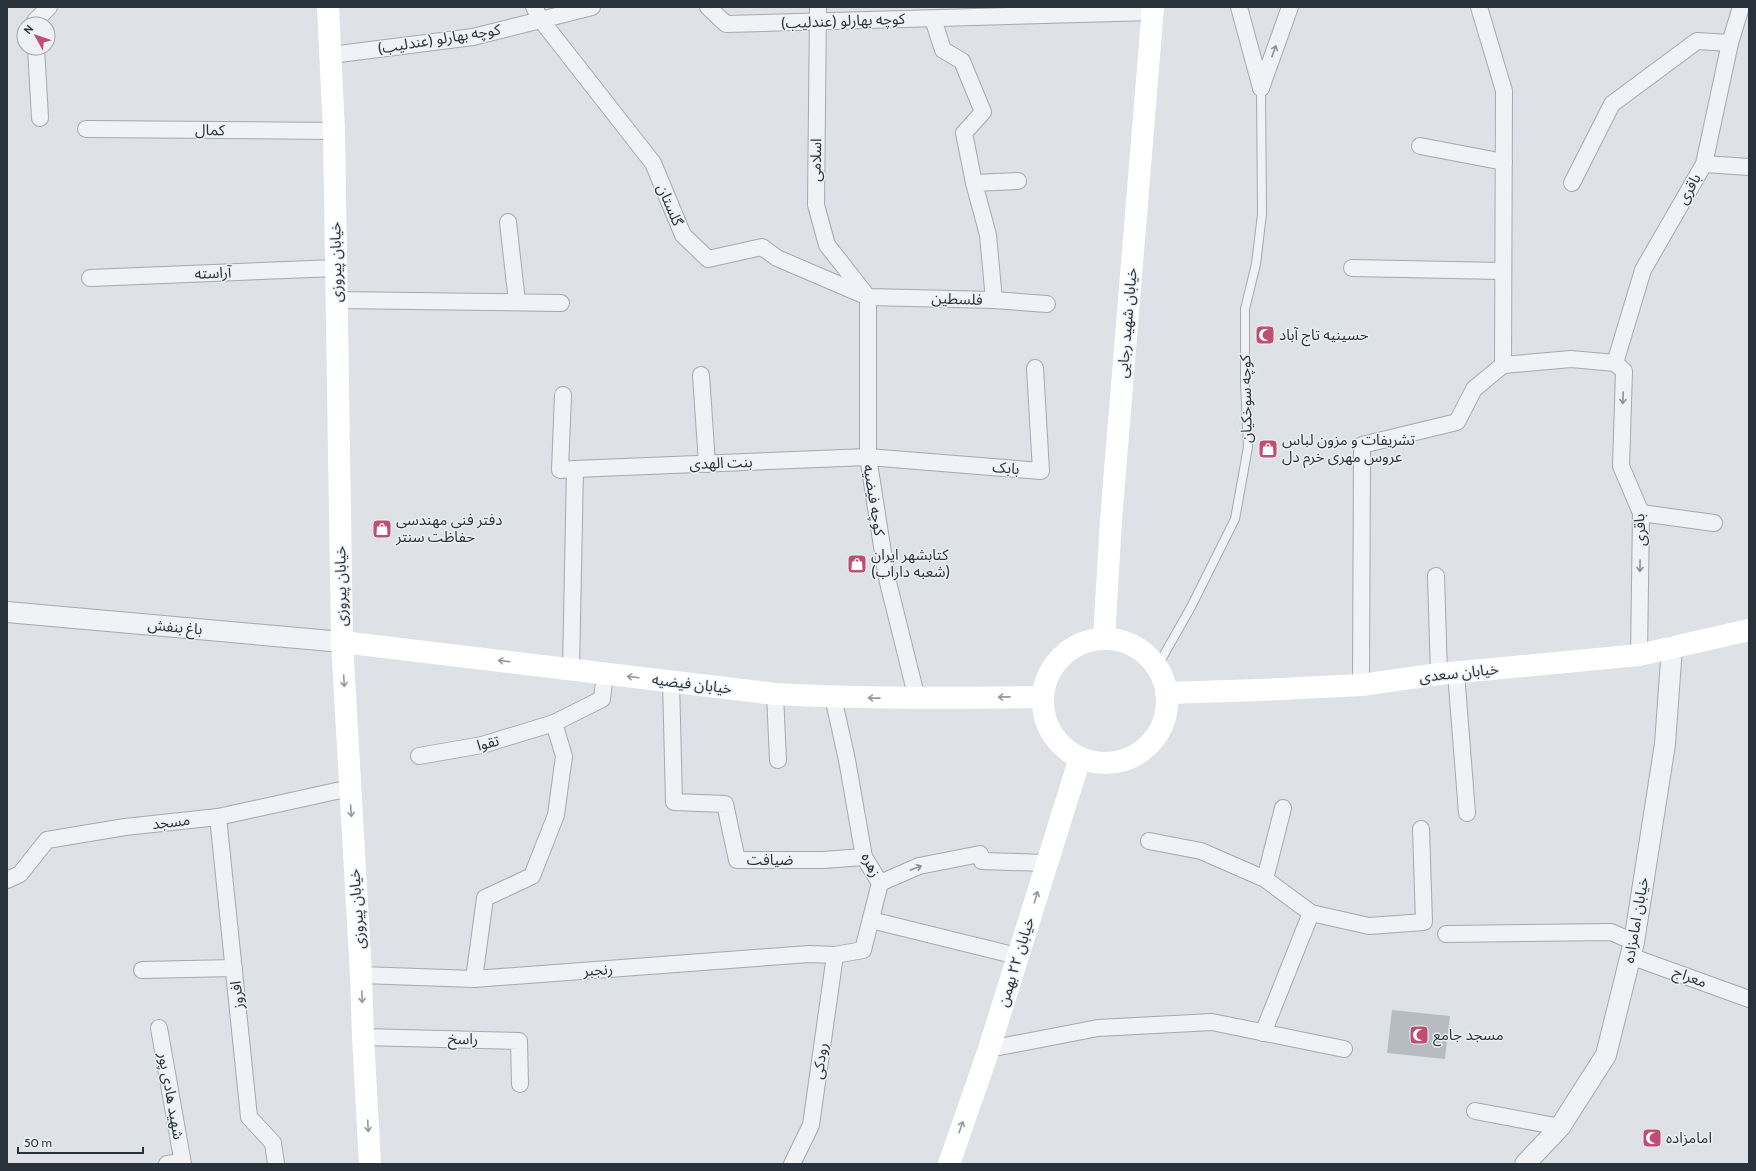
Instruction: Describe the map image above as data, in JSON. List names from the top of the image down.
{
  "streets": {
    "main road": [
      "خیابان پیروزی",
      "خیابان شهید رجایی",
      "خیابان سعدی",
      "خیابان فیضیه",
      "خیابان ۲۲ بهمن"
    ],
    "street": [
      "کوچه بهارلو (عندلیب)",
      "کمال",
      "اسلامی",
      "باقری",
      "گلستان",
      "آراسته",
      "فلسطین",
      "بنت الهدی",
      "بابک",
      "کوچه فیضیه",
      "باغ بنفش",
      "تقوا",
      "مسجد",
      "ضیافت",
      "زهره",
      "خیابان امامزاده",
      "رنجبر",
      "معراج",
      "افروز",
      "راسخ",
      "رودکی",
      "شهید هادی پور"
    ],
    "lane": ["کوچه سوخکیان"]
  },
  "crossings": [
    ["کوچه بهارلو (عندلیب)", "اسلامی"],
    ["کوچه بهارلو (عندلیب)", "گلستان"],
    ["کوچه بهارلو (عندلیب)", "خیابان پیروزی"],
    ["کوچه بهارلو (عندلیب)", "خیابان شهید رجایی"],
    ["کمال", "خیابان پیروزی"],
    ["اسلامی", "گلستان"],
    ["اسلامی", "فلسطین"],
    ["اسلامی", "کوچه فیضیه"],
    ["باقری", "خیابان سعدی"],
    ["گلستان", "فلسطین"],
    ["گلستان", "کوچه فیضیه"],
    ["خیابان پیروزی", "آراسته"],
    ["خیابان پیروزی", "باغ بنفش"],
    ["خیابان پیروزی", "خیابان فیضیه"],
    ["خیابان پیروزی", "مسجد"],
    ["خیابان پیروزی", "رنجبر"],
    ["خیابان پیروزی", "راسخ"],
    ["فلسطین", "کوچه فیضیه"],
    ["خیابان شهید رجایی", "کوچه سوخکیان"],
    ["خیابان شهید رجایی", "خیابان سعدی"],
    ["خیابان شهید رجایی", "خیابان فیضیه"],
    ["خیابان شهید رجایی", "خیابان ۲۲ بهمن"],
    ["کوچه سوخکیان", "خیابان سعدی"],
    ["کوچه سوخکیان", "خیابان فیضیه"],
    ["کوچه سوخکیان", "خیابان ۲۲ بهمن"],
    ["بنت الهدی", "بابک"],
    ["بنت الهدی", "کوچه فیضیه"],
    ["بابک", "کوچه فیضیه"],
    ["کوچه فیضیه", "خیابان فیضیه"],
    ["باغ بنفش", "خیابان فیضیه"],
    ["خیابان سعدی", "خیابان فیضیه"],
    ["خیابان سعدی", "خیابان امامزاده"],
    ["خیابان سعدی", "خیابان ۲۲ بهمن"],
    ["خیابان فیضیه", "تقوا"],
    ["خیابان فیضیه", "ضیافت"],
    ["خیابان فیضیه", "زهره"],
    ["خیابان فیضیه", "خیابان ۲۲ بهمن"],
    ["مسجد", "افروز"],
    ["ضیافت", "زهره"],
    ["زهره", "خیابان ۲۲ بهمن"],
    ["خیابان امامزاده", "معراج"],
    ["رنجبر", "رودکی"]
  ],
  "one_way": [
    "باقری",
    "خیابان پیروزی",
    "خیابان فیضیه",
    "خیابان ۲۲ بهمن"
  ],
  "places": {
    "mosque": ["حسینیه تاج آباد", "مسجد جامع", "امامزاده"],
    "shop": ["تشریفات و مزون لباس عروس مهری خرم دل", "دفتر فنی مهندسی حفاظت سنتر", "کتابشهر ایران (شعبه داراب)"]
  },
  "scale_bar": "50 m",
  "north": "top left"
}
